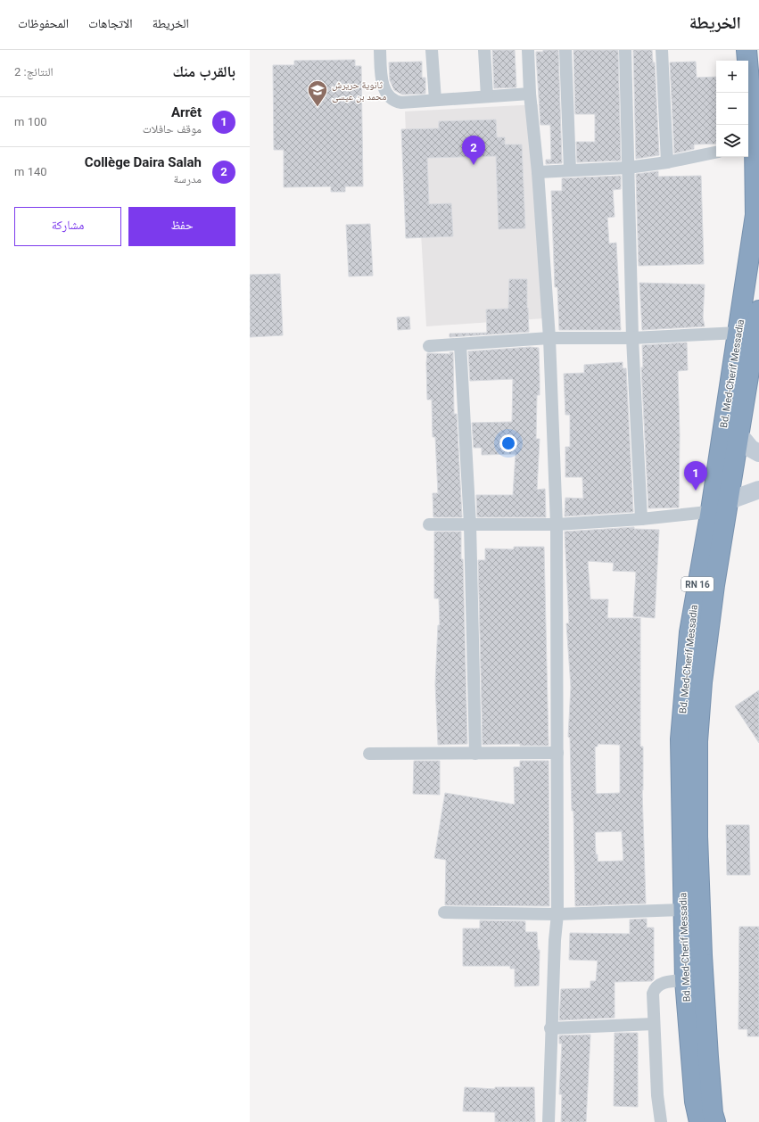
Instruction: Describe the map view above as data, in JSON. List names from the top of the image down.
{
  "streets": {
    "highway": ["Bd. Med-Cherif Messadia", "RN 16"]
  },
  "places": {
    "school or university": ["ثانوية حريرش محمد بن عيسى"]
  },
  "page": {
    "header": "الخريطة",
    "nav": ["الخريطة", "الاتجاهات", "المحفوظات"],
    "heading": ["بالقرب منك", "النتائج: 2"],
    "map_buttons": ["+", "−"],
    "list": [
      {
        "mark": "1",
        "name": "Arrêt",
        "note": "موقف حافلات",
        "value": "100 m"
      },
      {
        "mark": "2",
        "name": "Collège Daira Salah",
        "note": "مدرسة",
        "value": "140 m"
      }
    ],
    "pins": ["2", "1"],
    "buttons": ["حفظ", "مشاركة"]
  }
}
